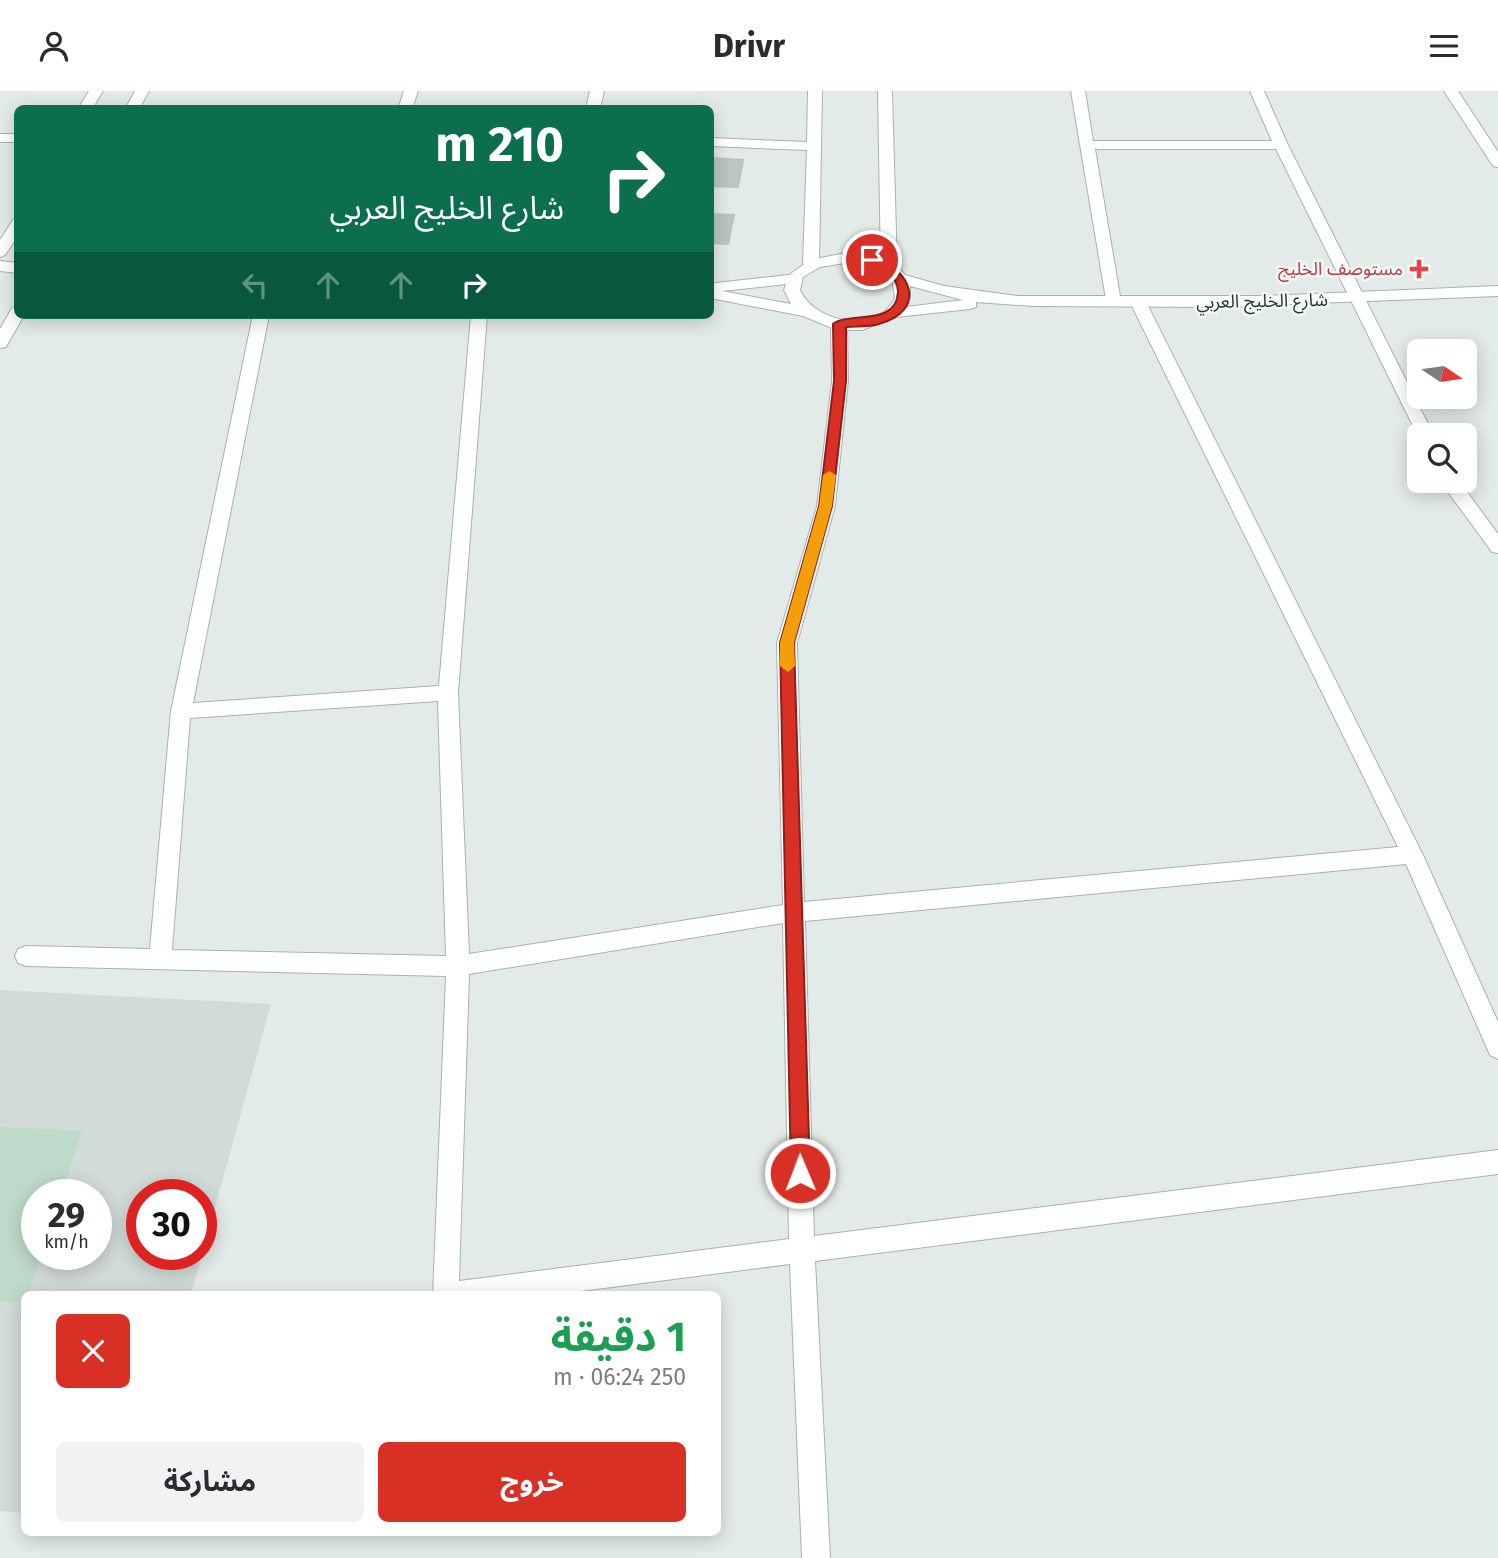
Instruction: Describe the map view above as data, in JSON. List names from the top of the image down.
{
  "streets": {
    "street": ["شارع الخليج العربي"]
  },
  "places": {
    "health": ["مستوصف الخليج"]
  },
  "north": "right",
  "page": {
    "header": "Drivr",
    "turn": ["210 m", "شارع الخليج العربي"],
    "speed": "29 km/h",
    "limit": "30",
    "heading": ["1 دقيقة", "250 m · 06:24"],
    "buttons": ["خروج", "مشاركة"]
  }
}
